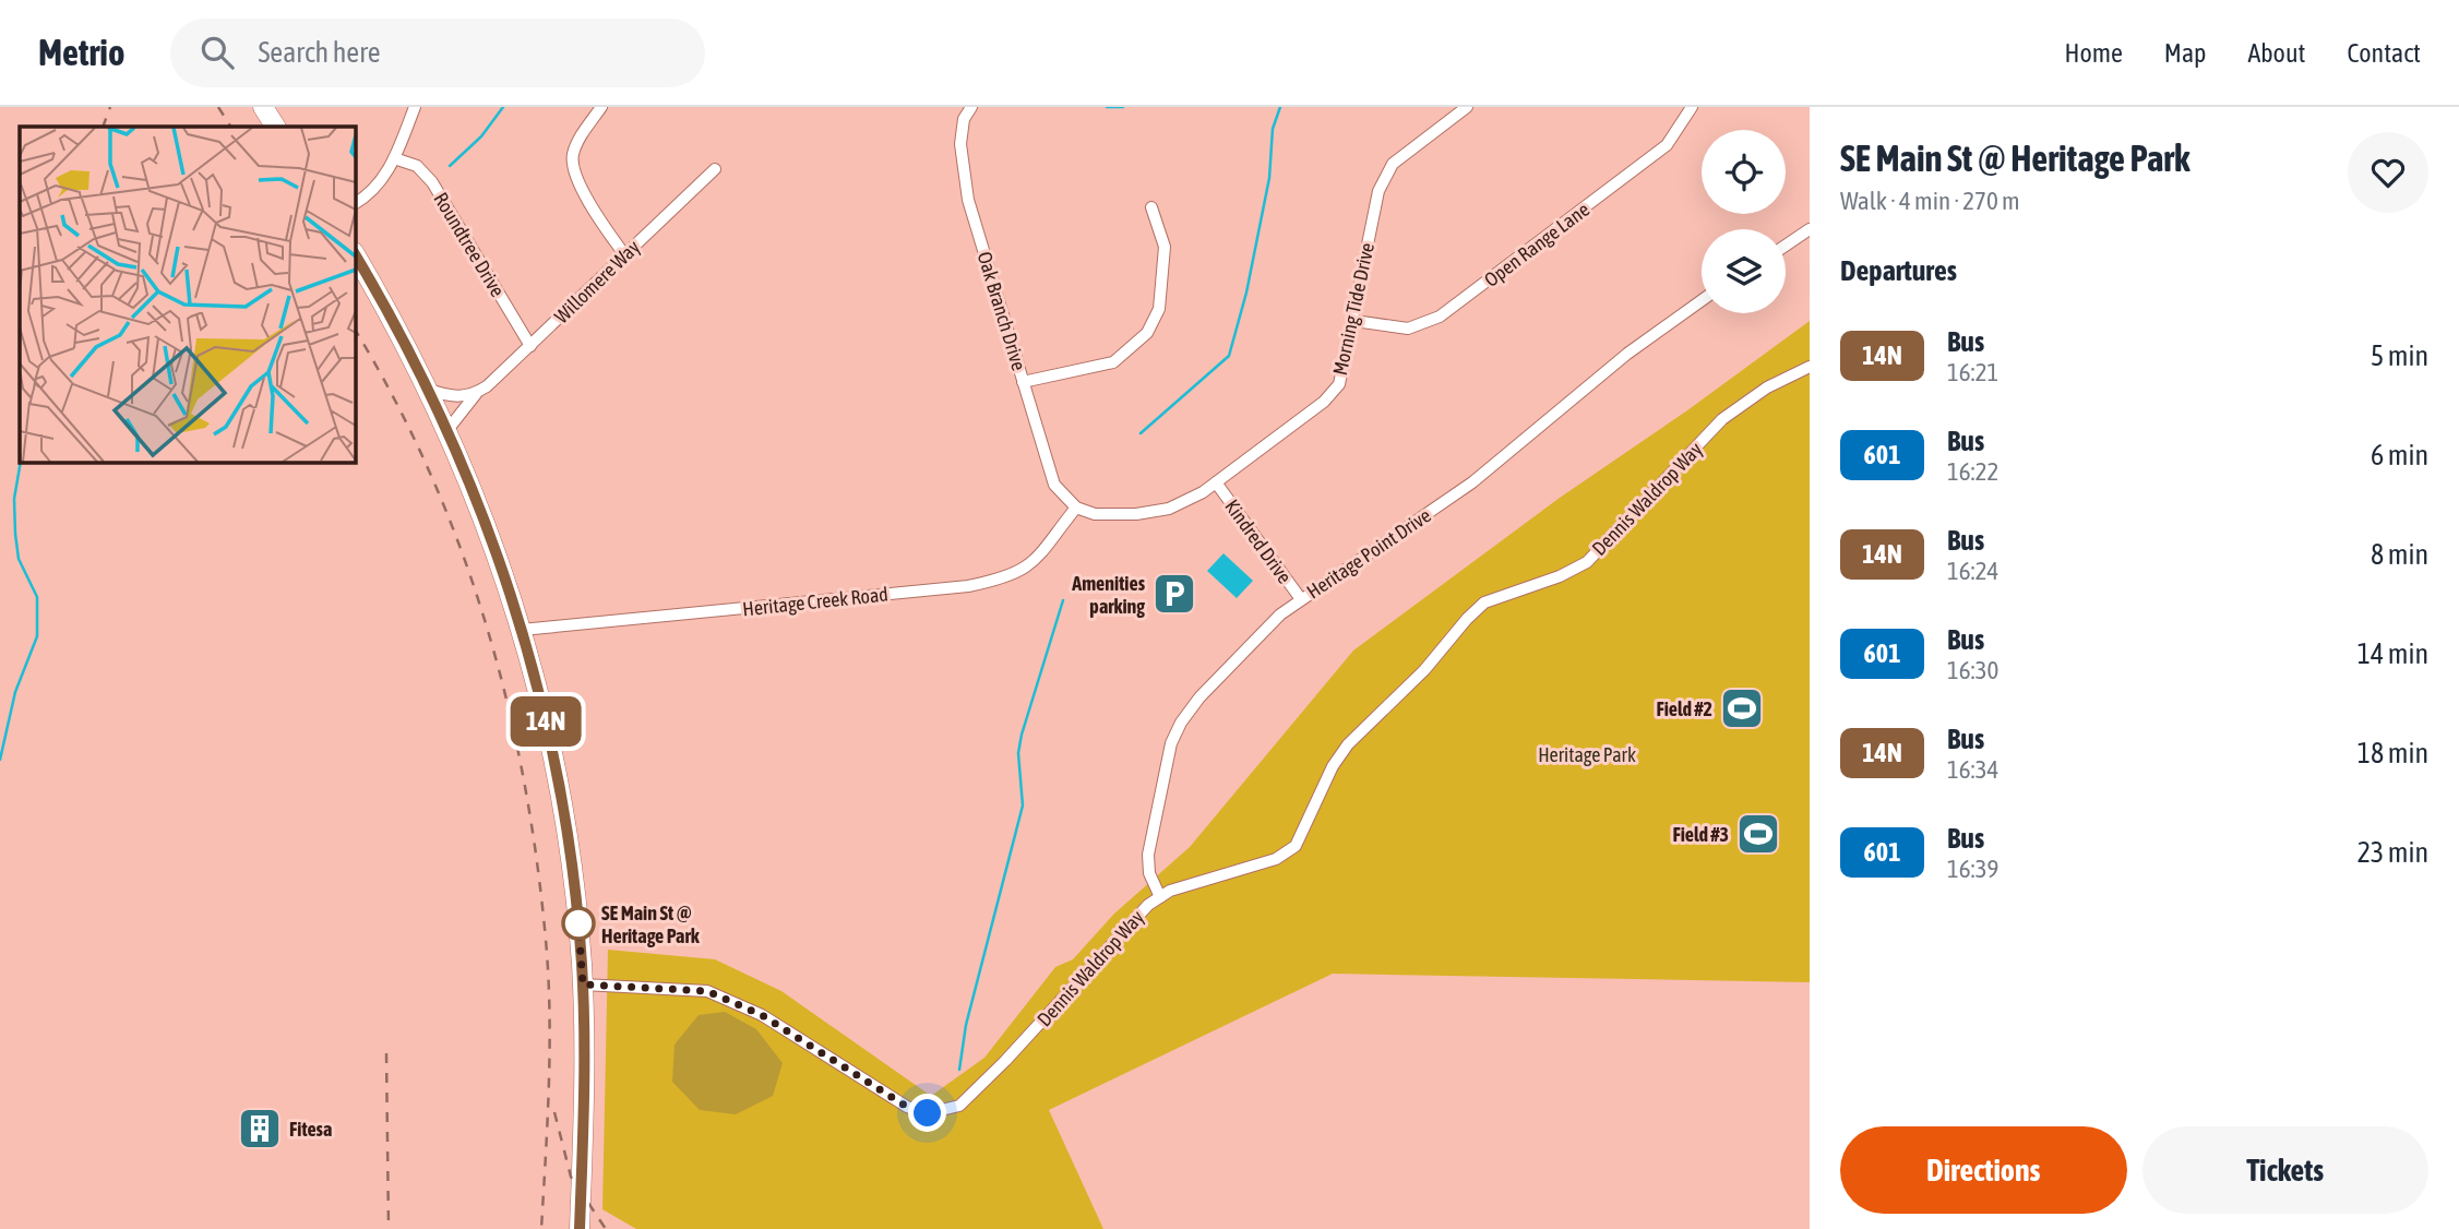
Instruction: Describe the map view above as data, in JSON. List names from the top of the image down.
{
  "streets": {
    "street": [
      "Roundtree Drive",
      "Open Range Lane",
      "Willomere Way",
      "Morning Tide Drive",
      "Oak Branch Drive",
      "Dennis Waldrop Way",
      "Kindred Drive",
      "Heritage Point Drive",
      "Heritage Creek Road"
    ]
  },
  "crossings": [
    ["Roundtree Drive", "Willomere Way"],
    ["Open Range Lane", "Morning Tide Drive"],
    ["Morning Tide Drive", "Oak Branch Drive"],
    ["Morning Tide Drive", "Kindred Drive"],
    ["Morning Tide Drive", "Heritage Creek Road"],
    ["Oak Branch Drive", "Heritage Creek Road"],
    ["Dennis Waldrop Way", "Heritage Point Drive"],
    ["Kindred Drive", "Heritage Point Drive"]
  ],
  "parks": ["Heritage Park"],
  "places": {
    "parking": ["Amenities parking"],
    "sports": ["Field #2", "Field #3"],
    "other": ["SE Main St @ Heritage Park"],
    "building": ["Fitesa"]
  },
  "lines": ["bus line 14N"],
  "page": {
    "header": "Metrio",
    "search": "Search here",
    "nav": [
      "Home",
      "Map",
      "About",
      "Contact"
    ],
    "on_map": "14N",
    "heading": [
      ["SE Main St @ Heritage Park", "Walk · 4 min · 270 m"],
      "Departures"
    ],
    "list": [
      {
        "mark": "14N",
        "name": "Bus",
        "note": "16:21",
        "value": "5 min"
      },
      {
        "mark": "601",
        "name": "Bus",
        "note": "16:22",
        "value": "6 min"
      },
      {
        "mark": "14N",
        "name": "Bus",
        "note": "16:24",
        "value": "8 min"
      },
      {
        "mark": "601",
        "name": "Bus",
        "note": "16:30",
        "value": "14 min"
      },
      {
        "mark": "14N",
        "name": "Bus",
        "note": "16:34",
        "value": "18 min"
      },
      {
        "mark": "601",
        "name": "Bus",
        "note": "16:39",
        "value": "23 min"
      }
    ],
    "buttons": ["Directions", "Tickets"]
  }
}
